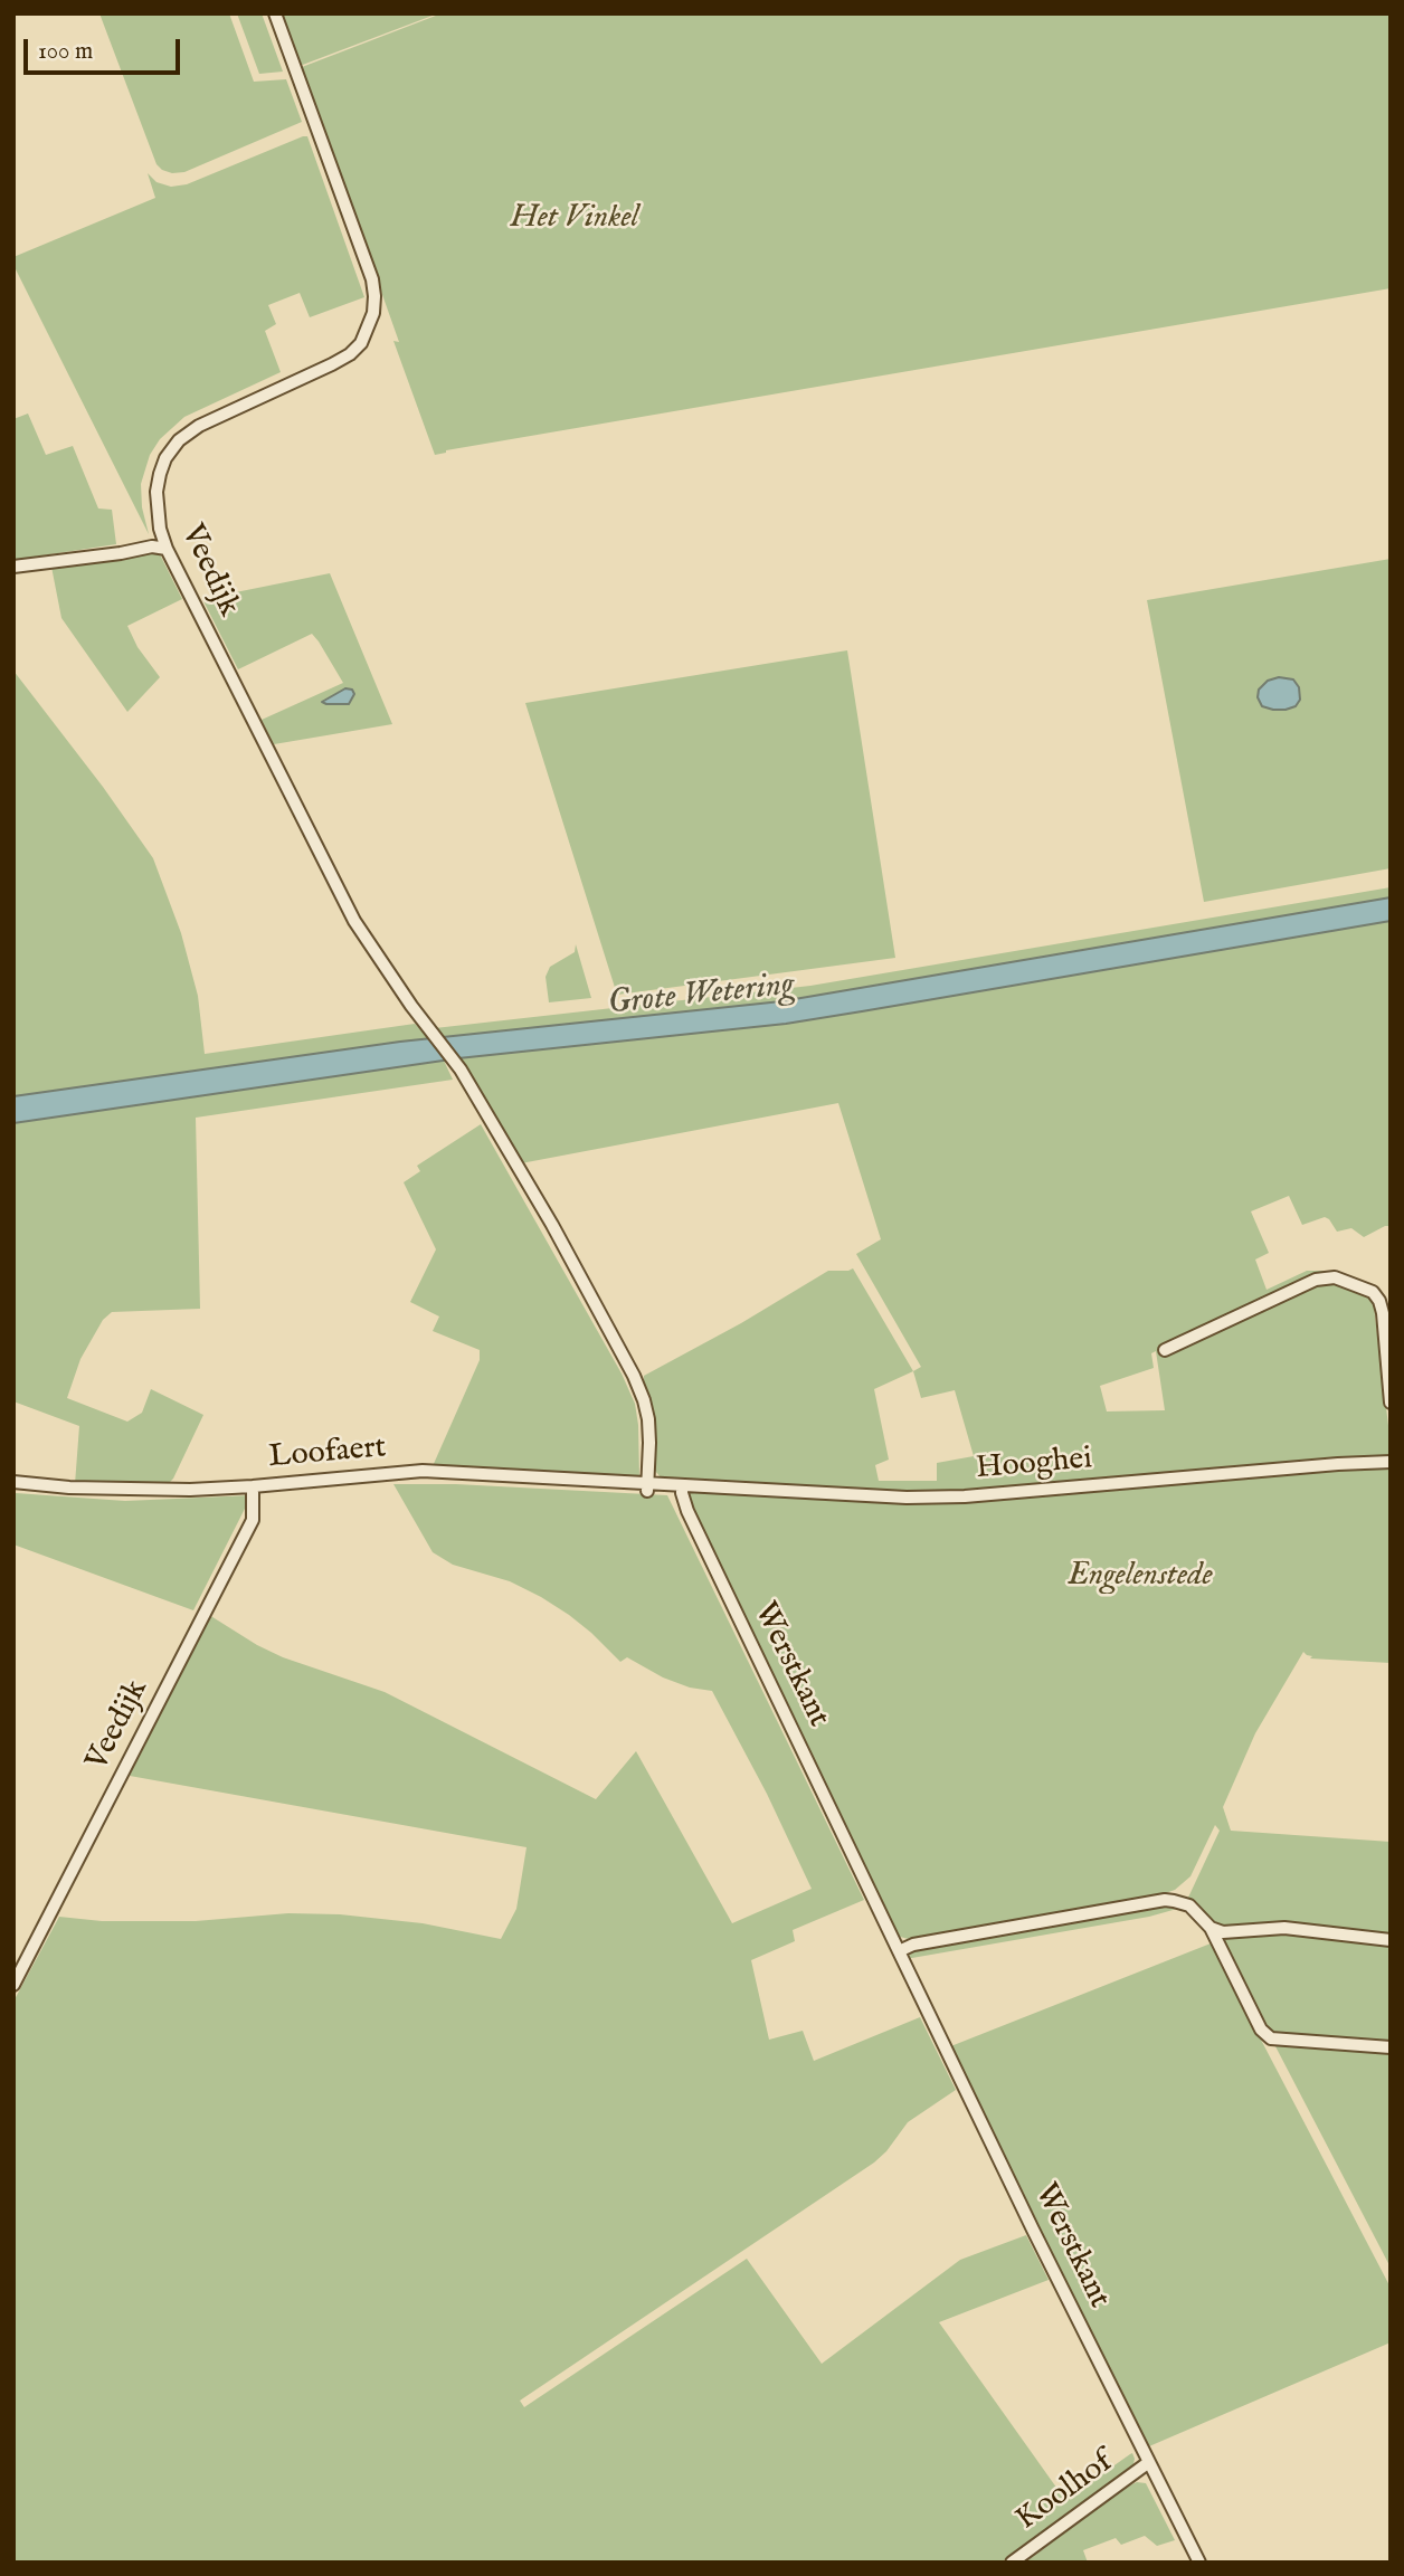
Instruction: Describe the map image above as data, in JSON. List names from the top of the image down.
{
  "streets": {
    "street": [
      "Veedijk",
      "Loofaert",
      "Hooghei",
      "Werstkant",
      "Koolhof"
    ]
  },
  "crossings": [
    ["Veedijk", "Loofaert"],
    ["Loofaert", "Hooghei"],
    ["Loofaert", "Werstkant"],
    ["Hooghei", "Werstkant"],
    ["Werstkant", "Koolhof"]
  ],
  "water": ["Grote Wetering"],
  "parks": ["Het Vinkel", "Engelenstede"],
  "scale_bar": "100 m"
}
